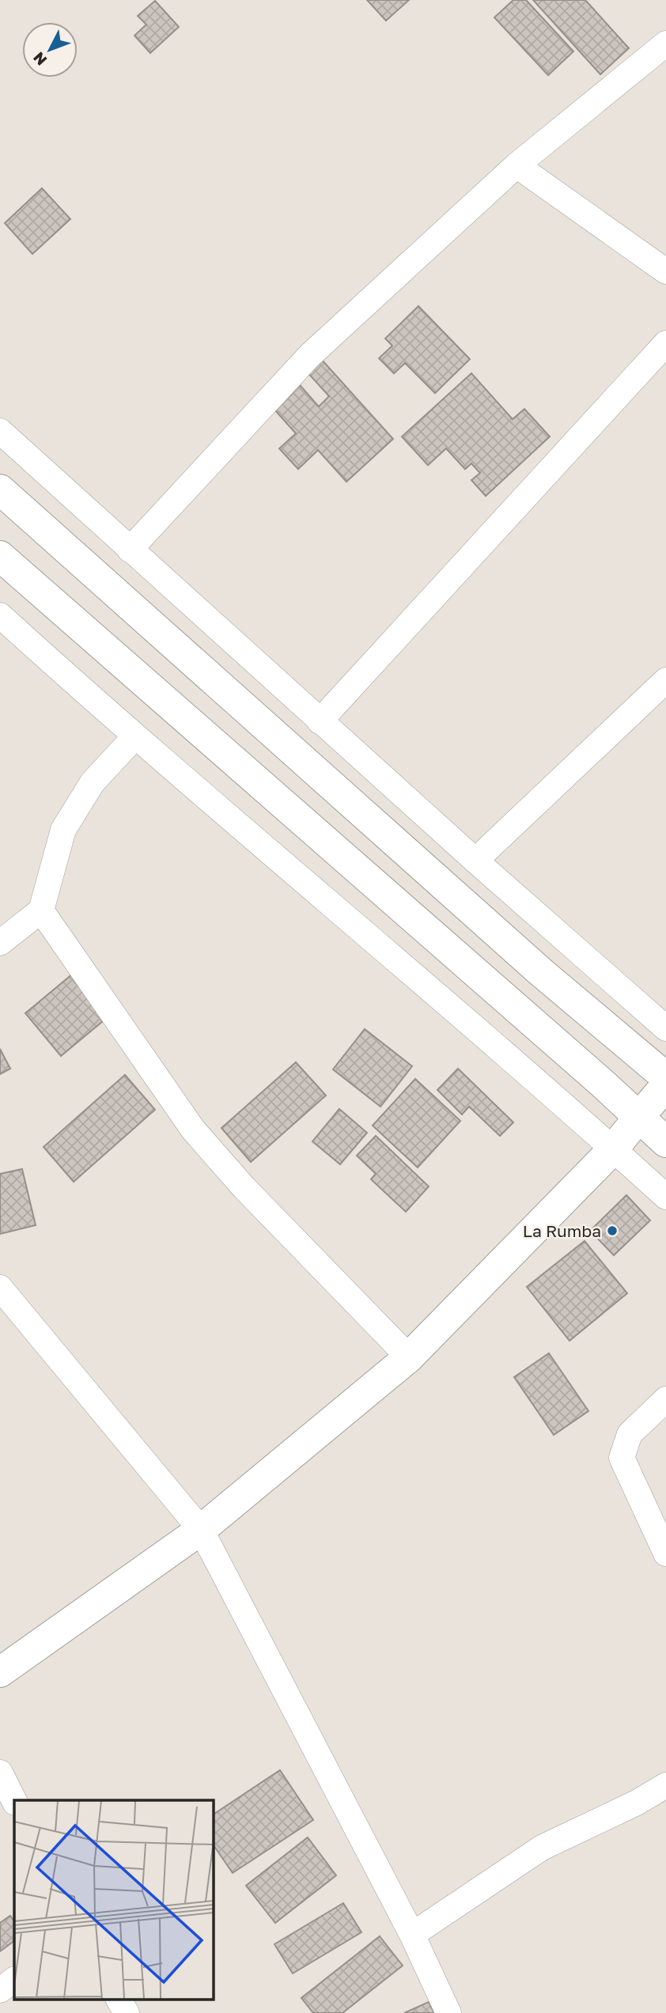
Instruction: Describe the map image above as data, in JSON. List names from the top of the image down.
{
  "places": ["La Rumba"],
  "north": "bottom left"
}
